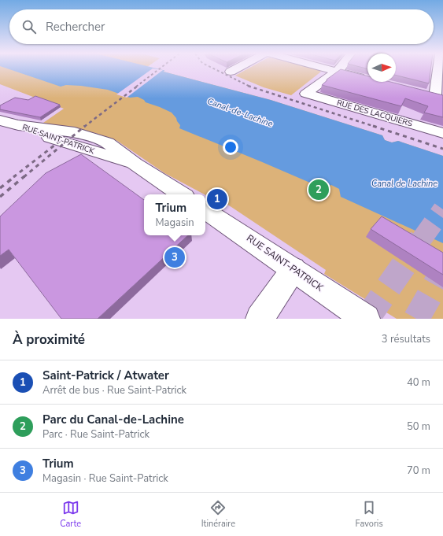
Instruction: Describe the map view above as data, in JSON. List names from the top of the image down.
{
  "streets": {
    "street": ["RUE DES LACQUIERS", "RUE SAINT-PATRICK"]
  },
  "water": ["Canal-de-Lachine", "Canal de Lachine"],
  "north": "right",
  "page": {
    "search": "Rechercher",
    "pins": ["2", "1", "3"],
    "popup": ["Trium", "Magasin"],
    "heading": ["À proximité", "3 résultats"],
    "list": [
      {
        "mark": "1",
        "name": "Saint-Patrick / Atwater",
        "note": "Arrêt de bus · Rue Saint-Patrick",
        "value": "40 m"
      },
      {
        "mark": "2",
        "name": "Parc du Canal-de-Lachine",
        "note": "Parc · Rue Saint-Patrick",
        "value": "50 m"
      },
      {
        "mark": "3",
        "name": "Trium",
        "note": "Magasin · Rue Saint-Patrick",
        "value": "70 m"
      }
    ],
    "nav": ["Carte", "Itinéraire", "Favoris"]
  }
}
